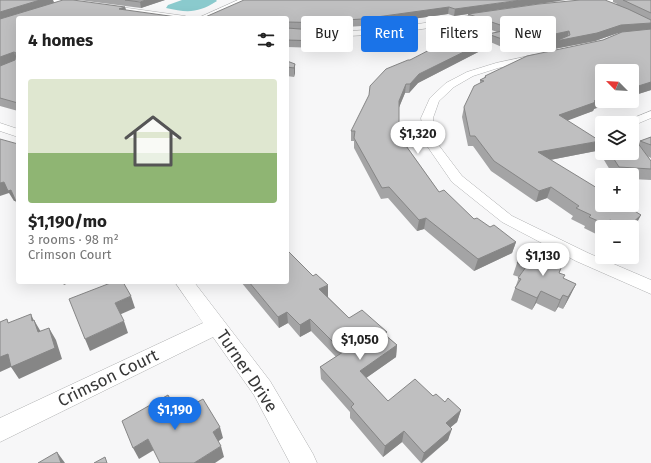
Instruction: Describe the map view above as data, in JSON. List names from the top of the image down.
{
  "streets": {
    "street": ["Turner Drive", "Crimson Court"]
  },
  "crossings": [
    ["Turner Drive", "Crimson Court"]
  ],
  "north": "top left",
  "page": {
    "chip": [
      "Buy",
      "Rent",
      "Filters",
      "New"
    ],
    "heading": "4 homes",
    "map_buttons": ["+", "−"],
    "list": [
      {
        "name": "$1,190/mo",
        "note": "3 rooms · 98 m² · Crimson Court"
      }
    ],
    "price": [
      "$1,320",
      "$1,130",
      "$1,050",
      "$1,190"
    ]
  }
}
